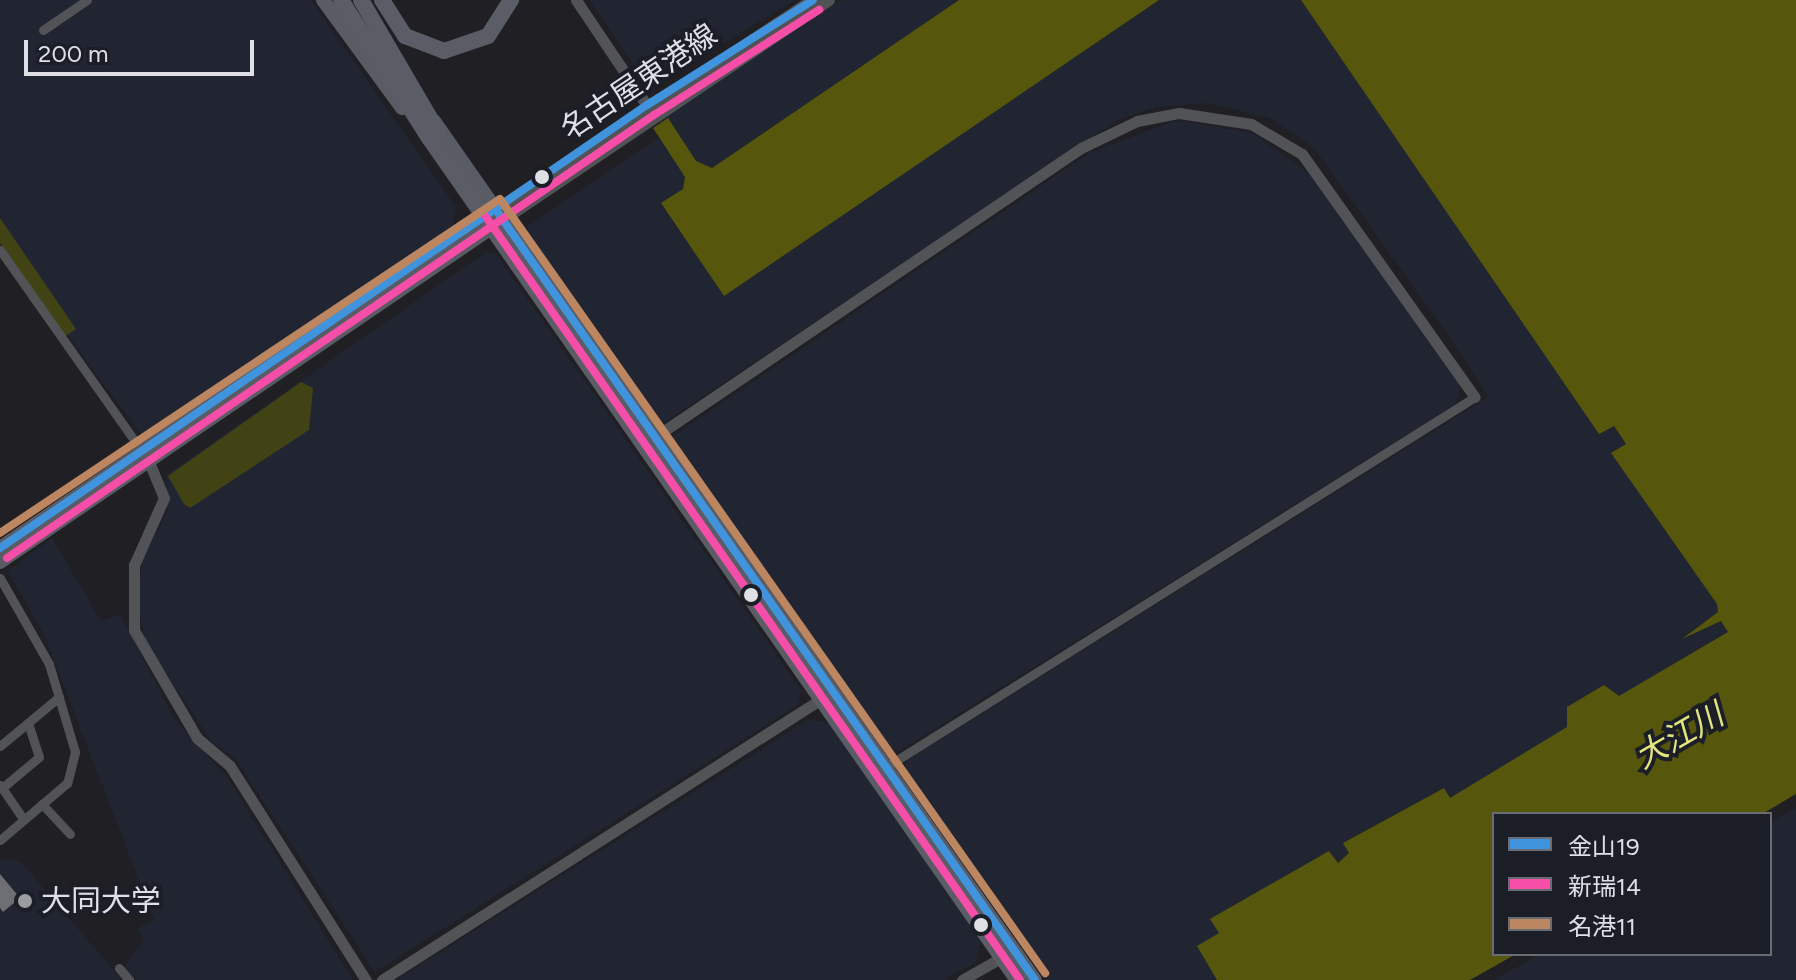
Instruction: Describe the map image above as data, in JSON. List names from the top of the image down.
{
  "streets": {
    "main road": ["名古屋東港線"]
  },
  "water": ["大江川"],
  "places": ["大同大学"],
  "lines": ["transit line 金山19", "transit line 新瑞14", "transit line 名港11"],
  "legend": ["金山19", "新瑞14", "名港11"],
  "scale_bar": "200 m"
}
